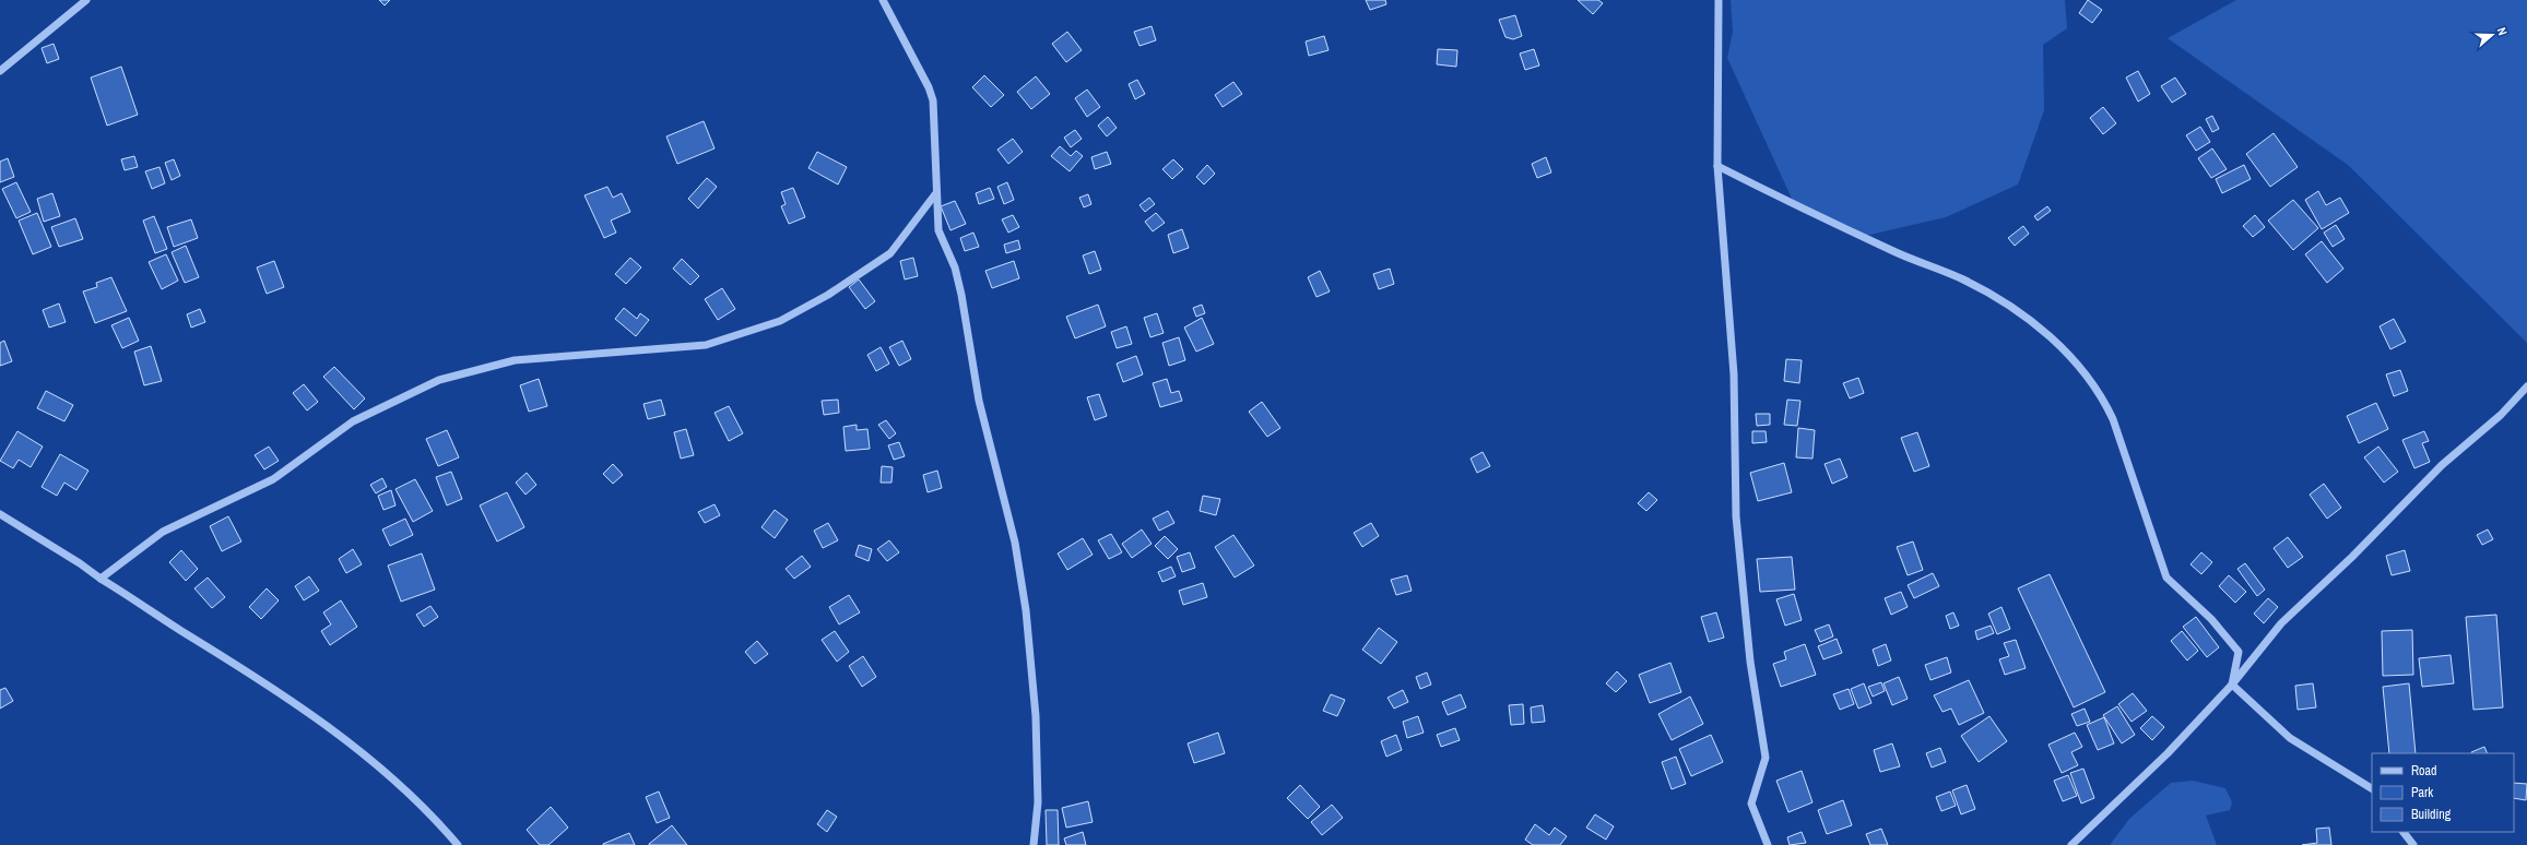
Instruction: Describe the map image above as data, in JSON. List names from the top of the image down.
{
  "legend": ["Road", "Park", "Building"],
  "north": "right"
}
